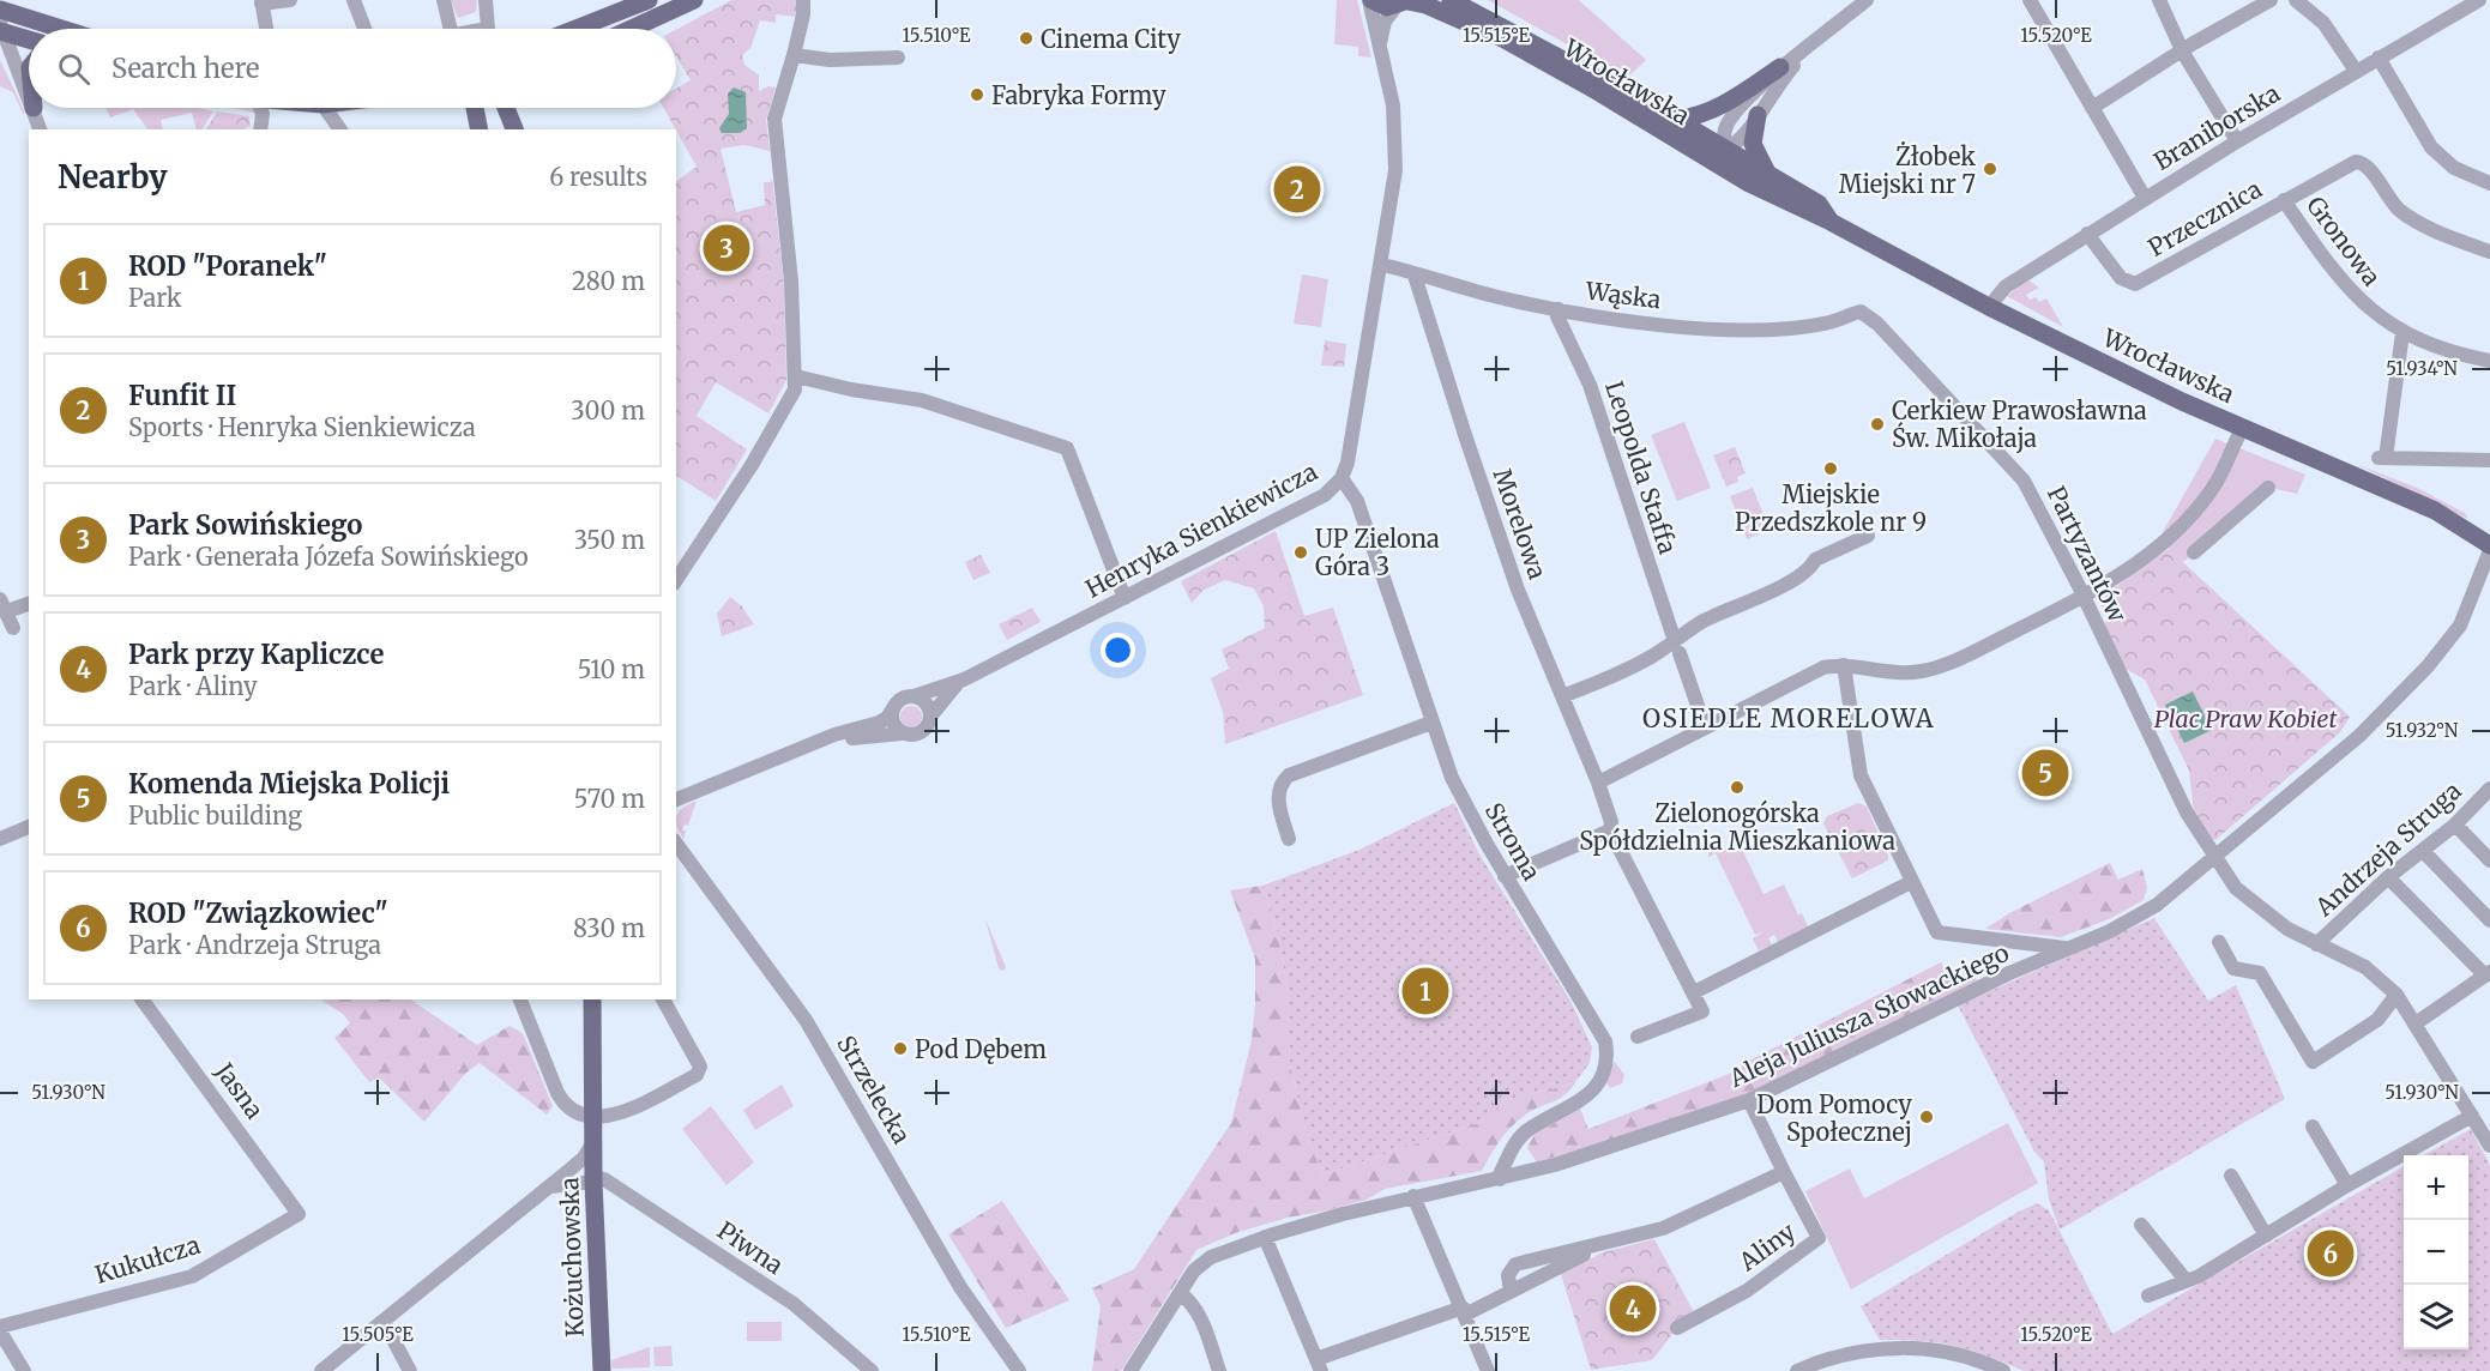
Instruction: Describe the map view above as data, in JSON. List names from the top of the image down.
{
  "streets": {
    "main road": ["Wrocławska", "Kożuchowska"],
    "street": [
      "Braniborska",
      "Przecznica",
      "Gronowa",
      "Wąska",
      "Leopolda Staffa",
      "Morelowa",
      "Henryka Sienkiewicza",
      "Partyzantów",
      "Stroma",
      "Andrzeja Struga",
      "Aleja Juliusza Słowackiego",
      "Strzelecka",
      "Jasna",
      "Aliny",
      "Piwna",
      "Kukułcza"
    ]
  },
  "crossings": [
    ["Wrocławska", "Braniborska"],
    ["Wrocławska", "Henryka Sienkiewicza"],
    ["Wrocławska", "Aleja Juliusza Słowackiego"],
    ["Braniborska", "Przecznica"],
    ["Przecznica", "Gronowa"],
    ["Wąska", "Leopolda Staffa"],
    ["Wąska", "Morelowa"],
    ["Wąska", "Henryka Sienkiewicza"],
    ["Wąska", "Partyzantów"],
    ["Henryka Sienkiewicza", "Stroma"],
    ["Partyzantów", "Andrzeja Struga"],
    ["Partyzantów", "Aleja Juliusza Słowackiego"],
    ["Andrzeja Struga", "Aleja Juliusza Słowackiego"],
    ["Jasna", "Kukułcza"],
    ["Piwna", "Kożuchowska"]
  ],
  "districts": ["OSIEDLE MORELOWA"],
  "parks": ["Plac Praw Kobiet"],
  "places": [
    "Cinema City",
    "Fabryka Formy",
    "Żłobek Miejski nr 7",
    "Cerkiew Prawosławna Św. Mikołaja",
    "Miejskie Przedszkole nr 9",
    "UP Zielona Góra 3",
    "Zielonogórska Spółdzielnia Mieszkaniowa",
    "Pod Dębem",
    "Dom Pomocy Społecznej"
  ],
  "page": {
    "search": "Search here",
    "heading": ["Nearby", "6 results"],
    "pins": [
      "2",
      "3",
      "5",
      "1",
      "6",
      "4"
    ],
    "list": [
      {
        "mark": "1",
        "name": "ROD \"Poranek\"",
        "note": "Park",
        "value": "280 m"
      },
      {
        "mark": "2",
        "name": "Funfit II",
        "note": "Sports · Henryka Sienkiewicza",
        "value": "300 m"
      },
      {
        "mark": "3",
        "name": "Park Sowińskiego",
        "note": "Park · Generała Józefa Sowińskiego",
        "value": "350 m"
      },
      {
        "mark": "4",
        "name": "Park przy Kapliczce",
        "note": "Park · Aliny",
        "value": "510 m"
      },
      {
        "mark": "5",
        "name": "Komenda Miejska Policji",
        "note": "Public building",
        "value": "570 m"
      },
      {
        "mark": "6",
        "name": "ROD \"Związkowiec\"",
        "note": "Park · Andrzeja Struga",
        "value": "830 m"
      }
    ],
    "map_buttons": ["+", "−"]
  },
  "coordinates": [
    "15.510°E",
    "15.515°E",
    "15.520°E",
    "51.934°N",
    "51.932°N",
    "51.930°N",
    "15.505°E"
  ]
}
